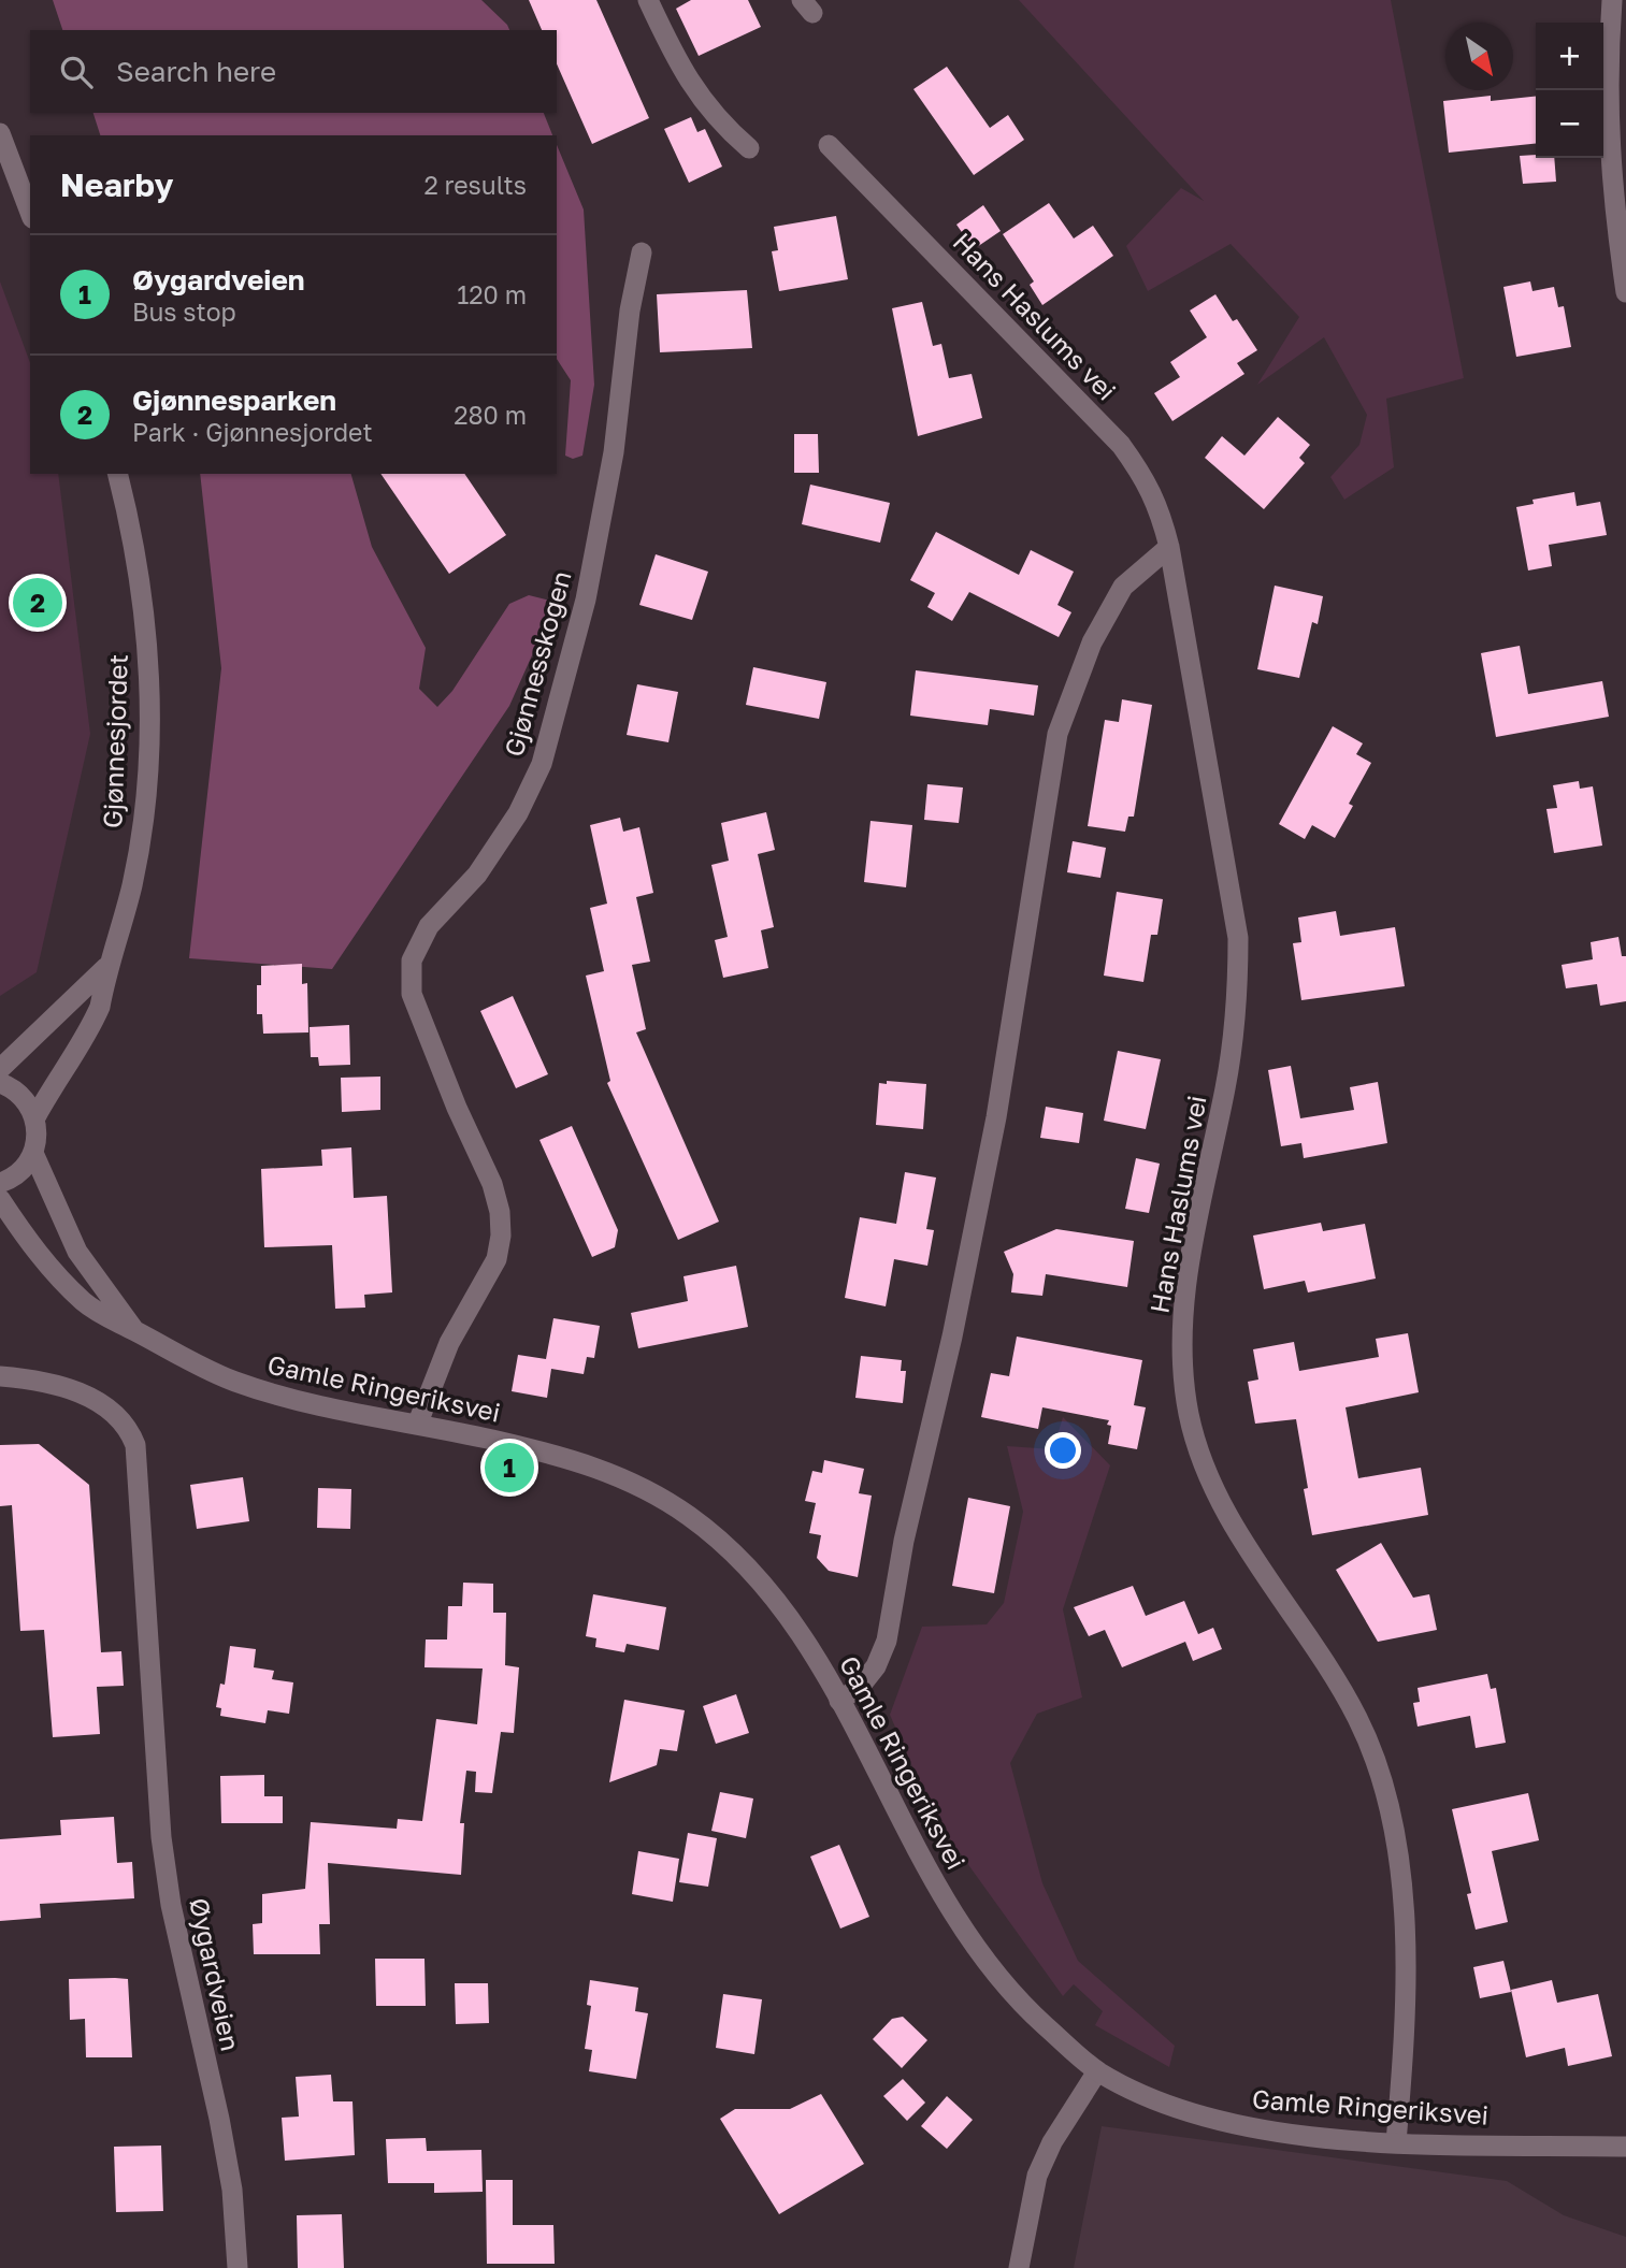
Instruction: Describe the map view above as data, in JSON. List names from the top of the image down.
{
  "streets": {
    "street": [
      "Hans Haslums vei",
      "Gjønnesskogen",
      "Gjønnesjordet",
      "Gamle Ringeriksvei",
      "Øygardveien"
    ]
  },
  "crossings": [
    ["Hans Haslums vei", "Gamle Ringeriksvei"],
    ["Gjønnesskogen", "Gamle Ringeriksvei"]
  ],
  "north": "bottom right",
  "page": {
    "map_buttons": ["+", "−"],
    "search": "Search here",
    "heading": ["Nearby", "2 results"],
    "list": [
      {
        "mark": "1",
        "name": "Øygardveien",
        "note": "Bus stop",
        "value": "120 m"
      },
      {
        "mark": "2",
        "name": "Gjønnesparken",
        "note": "Park · Gjønnesjordet",
        "value": "280 m"
      }
    ],
    "pins": ["2", "1"]
  }
}
